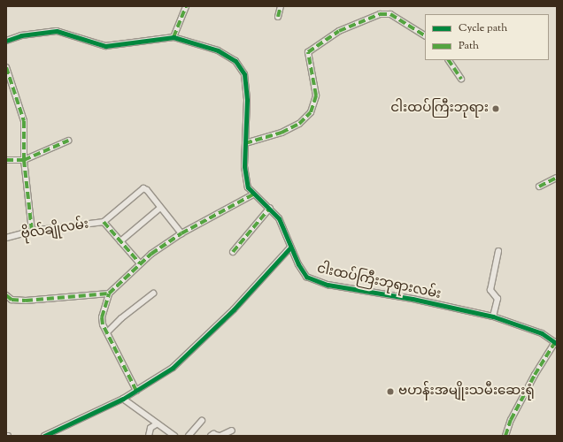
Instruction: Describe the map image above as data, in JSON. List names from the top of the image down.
{
  "streets": {
    "street": ["ဗိုလ်ချိုလမ်း", "ငါးထပ်ကြီးဘုရားလမ်း"]
  },
  "places": ["ငါးထပ်ကြီးဘုရား", "ဗဟန်းအမျိုးသမီးဆေးရုံ"],
  "legend": ["Cycle path", "Path"]
}
